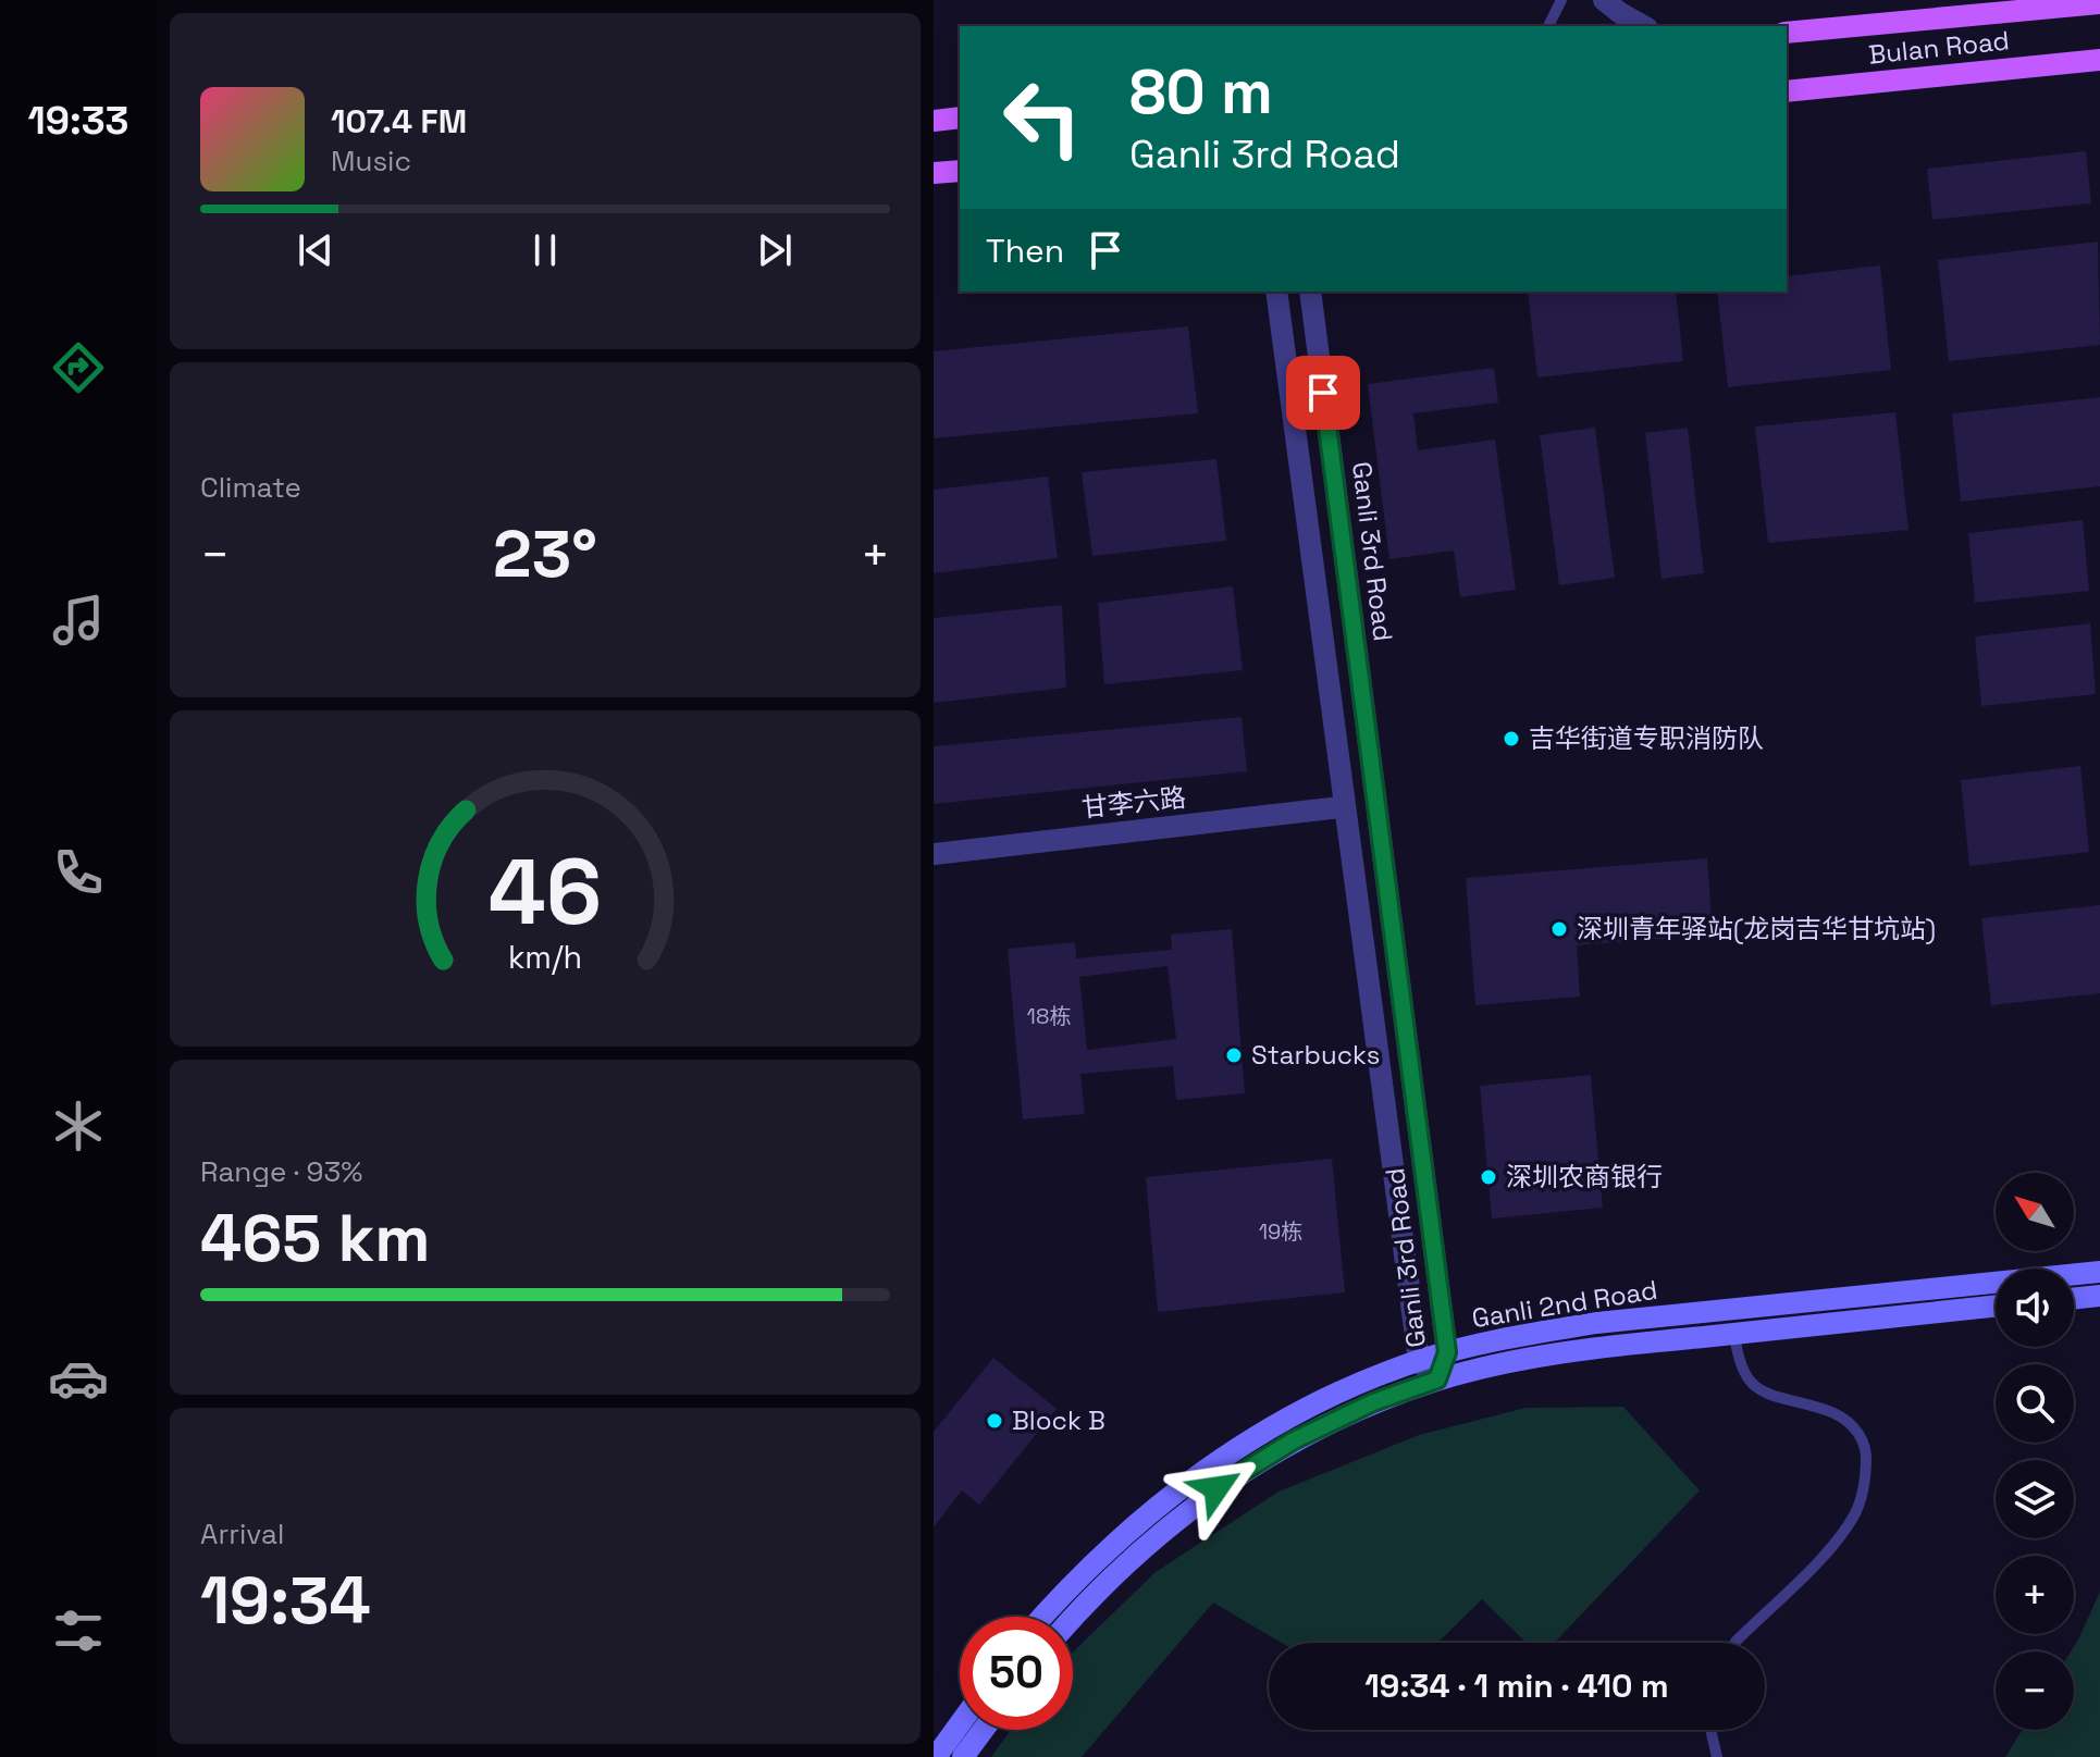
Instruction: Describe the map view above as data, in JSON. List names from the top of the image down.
{
  "streets": {
    "main road": ["Bulan Road", "Ganli 2nd Road"],
    "street": ["Ganli 3rd Road", "甘李六路"]
  },
  "crossings": [
    ["Ganli 3rd Road", "Ganli 2nd Road"]
  ],
  "places": [
    "吉华街道专职消防队",
    "深圳青年驿站(龙岗吉华甘坑站)",
    "Starbucks",
    "深圳农商银行",
    "Block B"
  ],
  "house_numbers": ["18栋", "19栋"],
  "north": "top left",
  "page": {
    "tabs": "19:33",
    "turn": ["80 m", "Ganli 3rd Road"],
    "song": ["107.4 FM", "Music"],
    "then": "Then",
    "tile": [
      "Climate",
      ["Range · 93%", "465 km"],
      ["Arrival", "19:34"]
    ],
    "heat": ["−", "23°", "+"],
    "map_buttons": ["+", "−"],
    "limit": "50",
    "trip": "19:34 · 1 min · 410 m",
    "gauge": ["46", "km/h"]
  }
}
